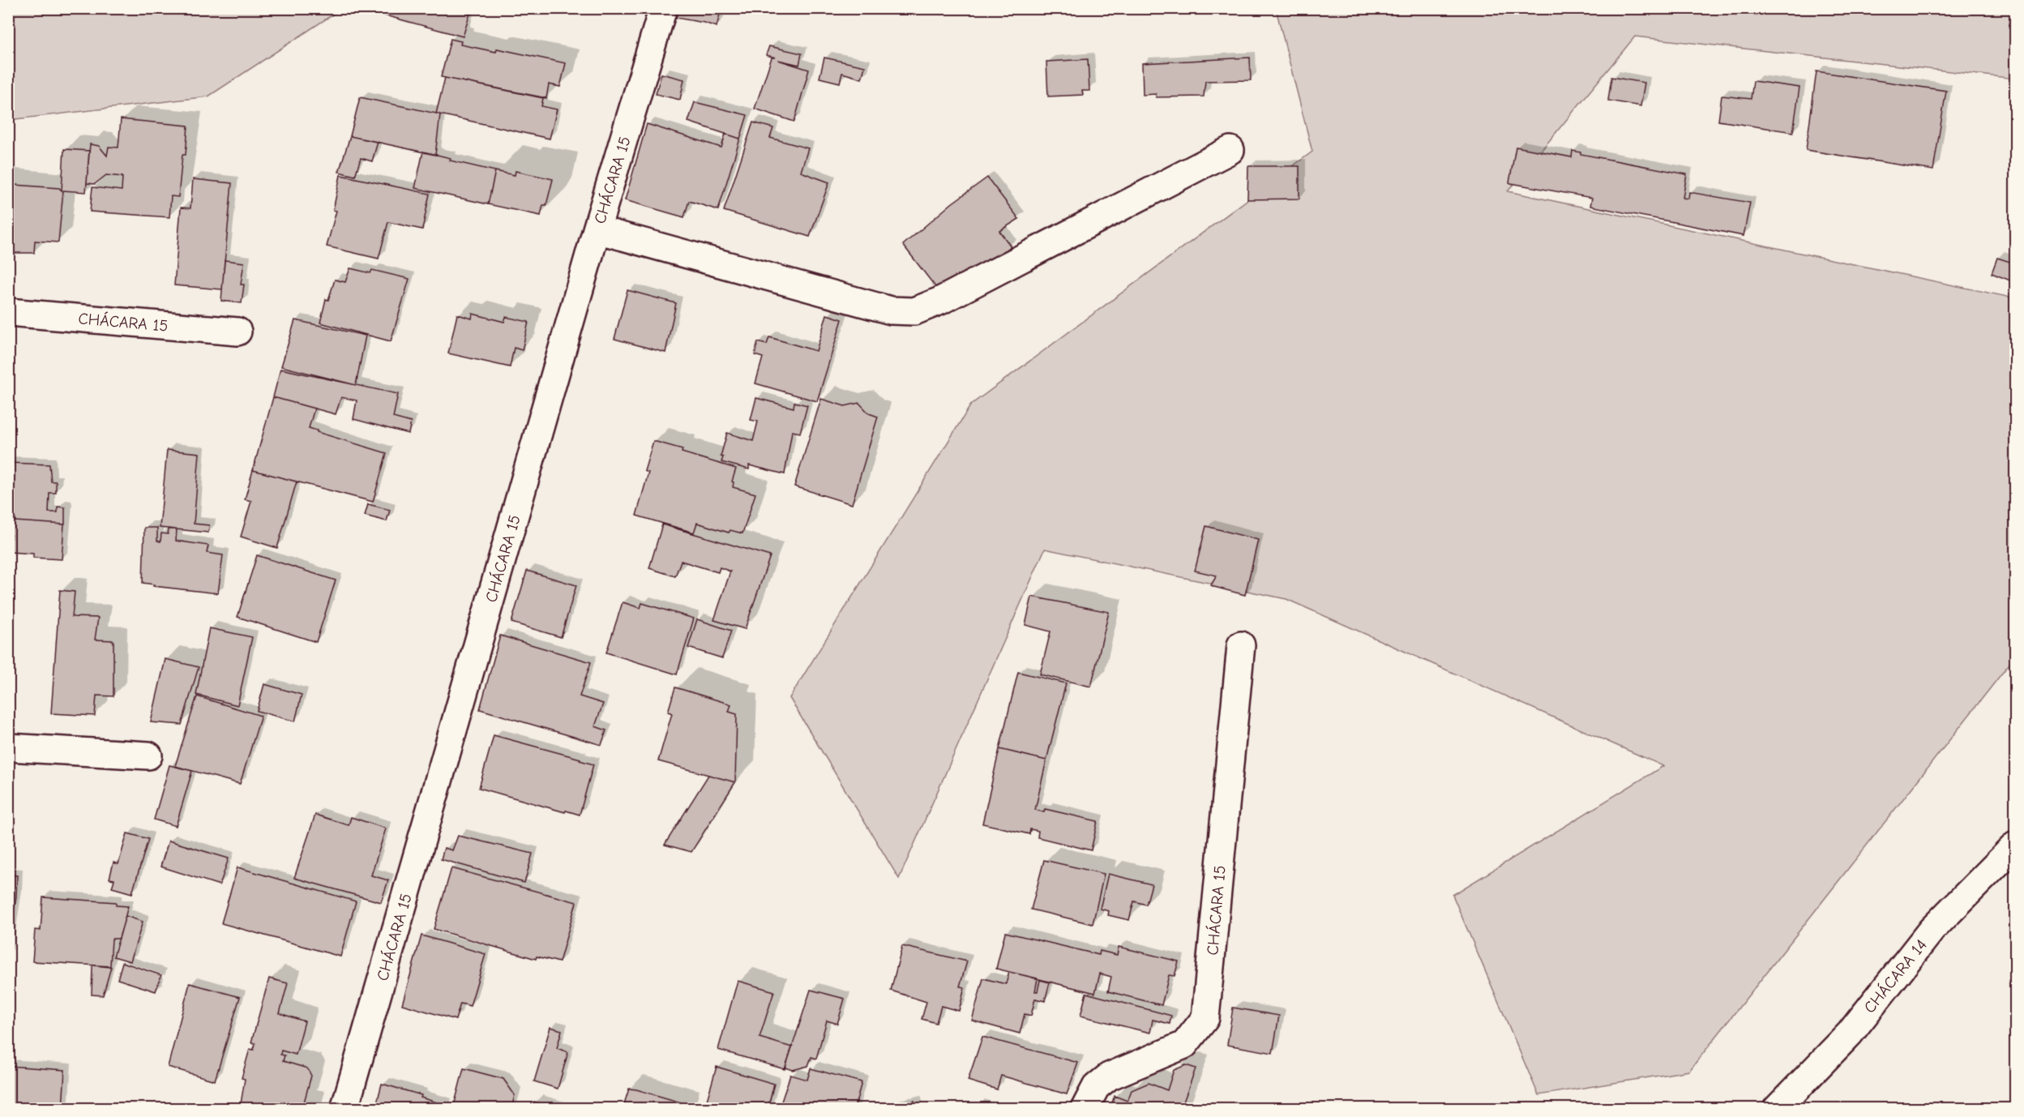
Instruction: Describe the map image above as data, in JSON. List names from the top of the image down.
{
  "streets": {
    "street": ["CHÁCARA 15", "CHÁCARA 14"]
  }
}
